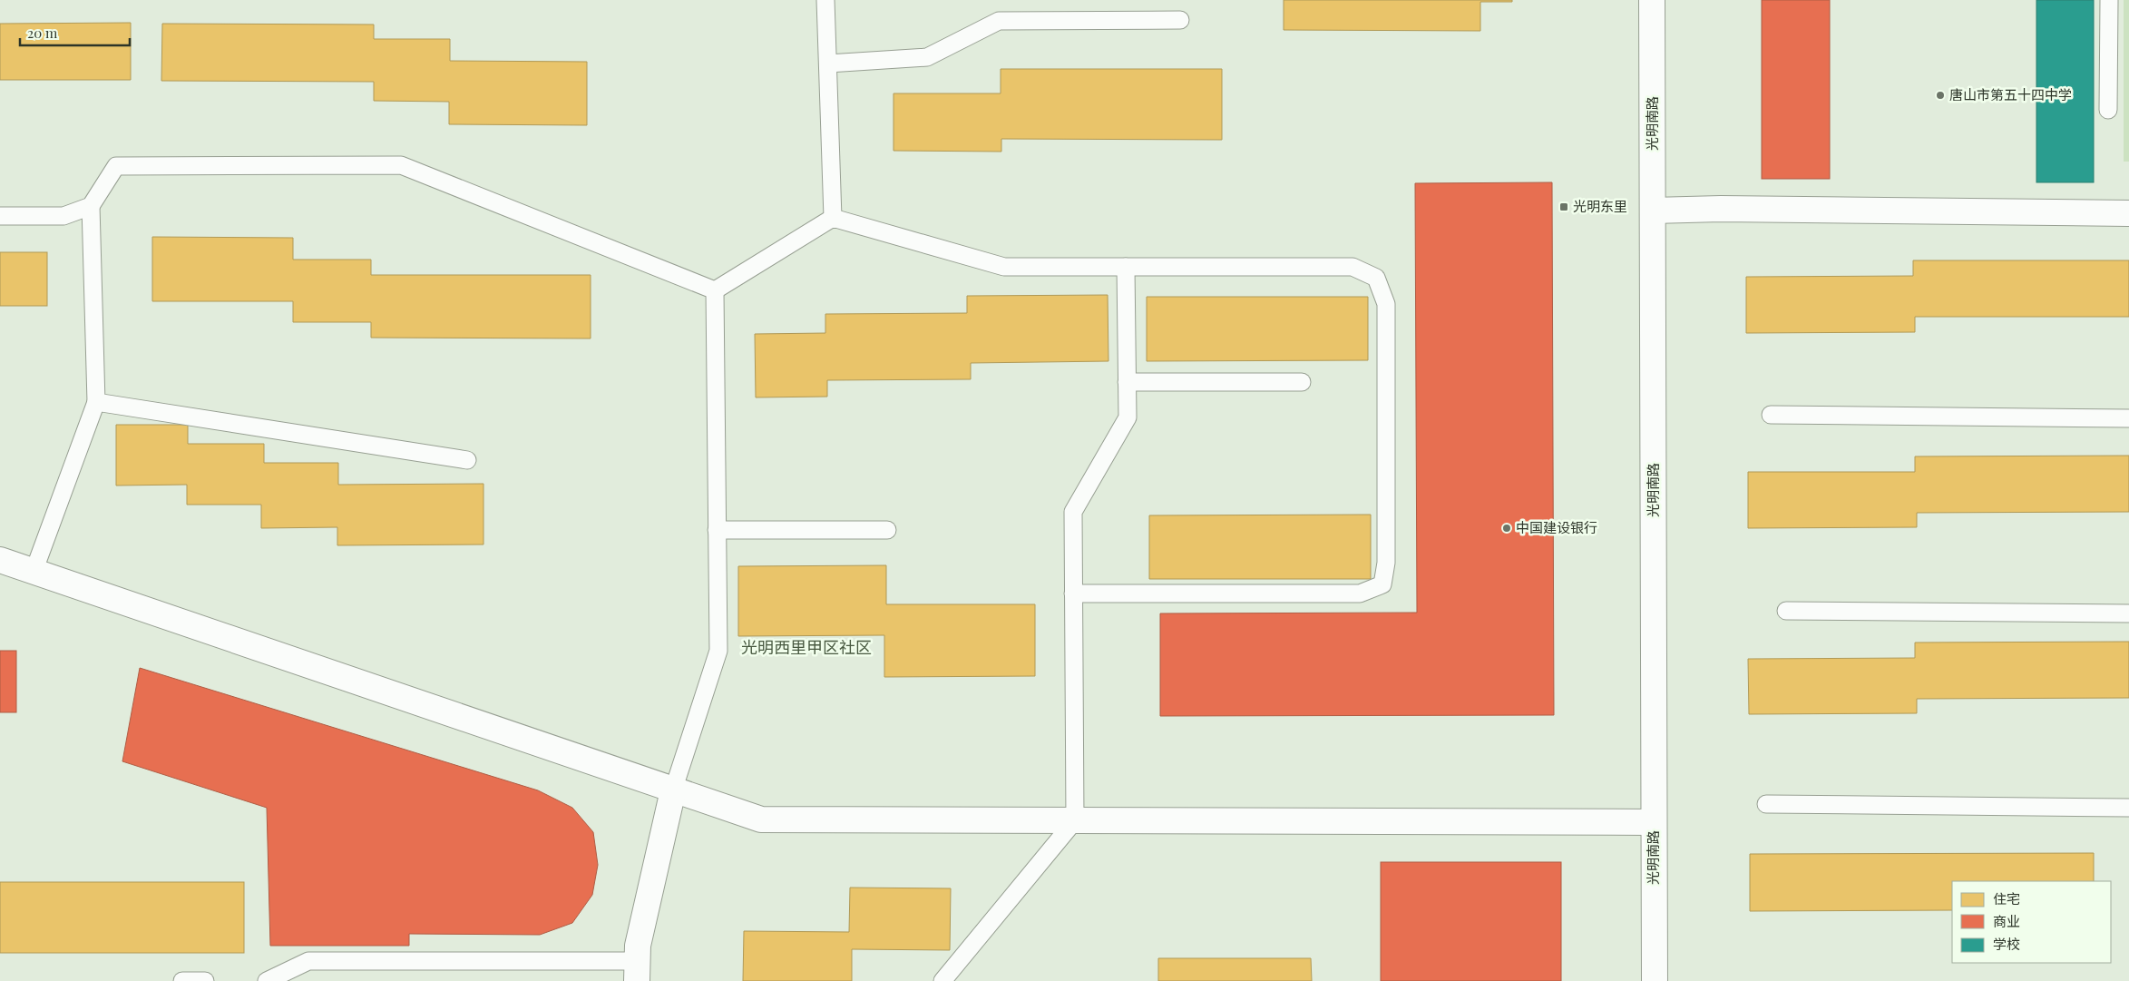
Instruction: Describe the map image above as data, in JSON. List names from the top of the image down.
{
  "streets": {
    "street": ["光明南路"]
  },
  "districts": ["光明西里甲区社区"],
  "places": {
    "other": ["唐山市第五十四中学", "中国建设银行"],
    "transit": ["光明东里"]
  },
  "legend": ["住宅", "商业", "学校"],
  "scale_bar": "20 m"
}
